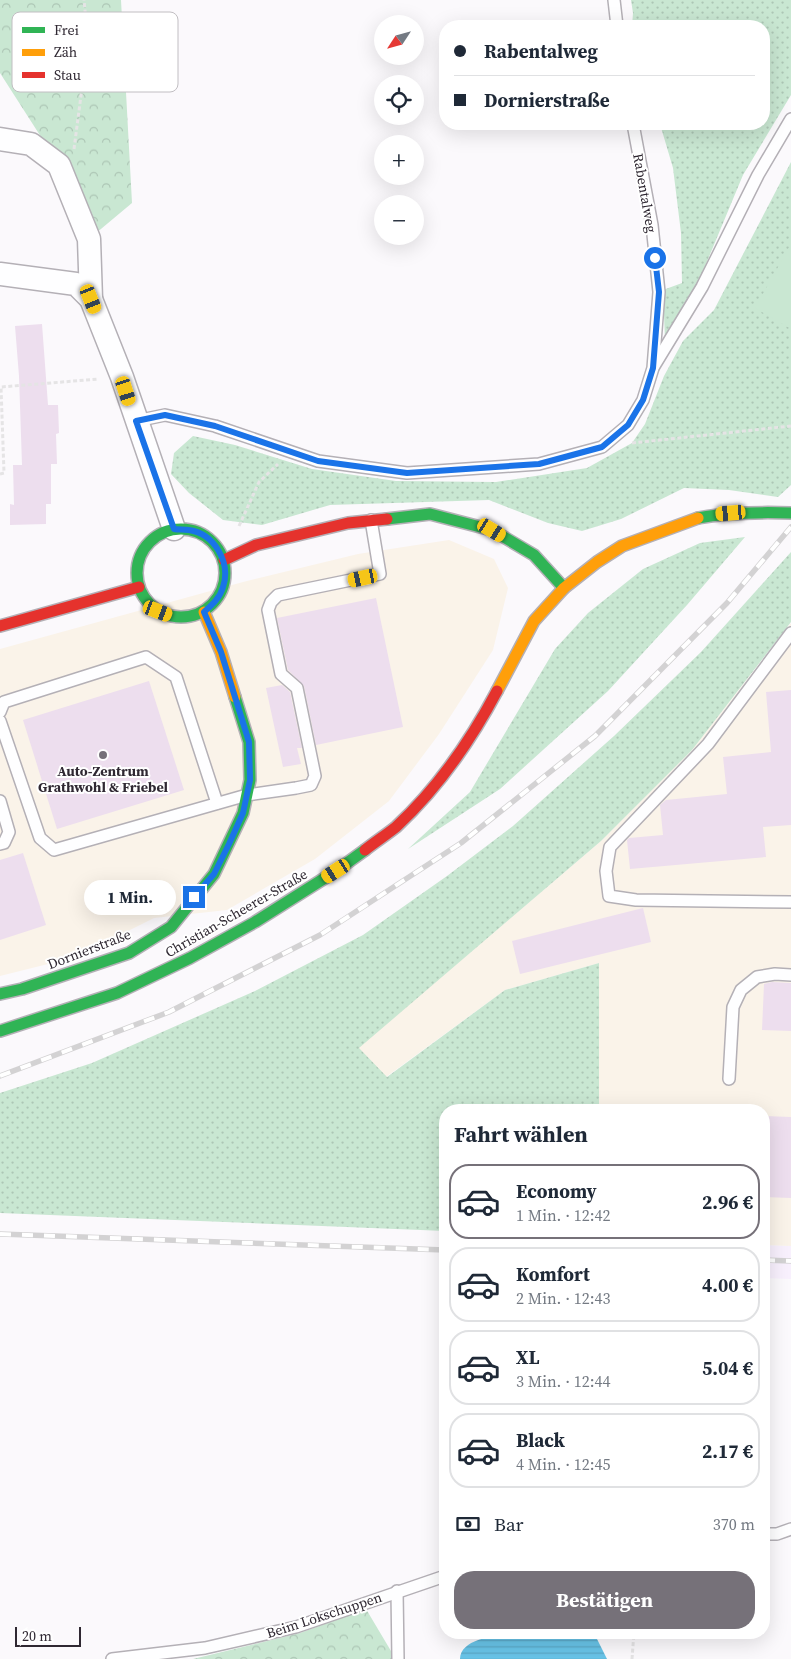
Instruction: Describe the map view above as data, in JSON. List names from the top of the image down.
{
  "streets": {
    "street": ["Christian-Scheerer-Straße", "Dornierstraße"],
    "lane": ["Rabentalweg", "Beim Lokschuppen"]
  },
  "places": ["Auto-Zentrum Grathwohl & Friebel"],
  "legend": ["Frei", "Zäh", "Stau"],
  "scale_bar": "20 m",
  "north": "bottom left",
  "page": {
    "map_buttons": ["+", "−"],
    "banner": ["Rabentalweg", "Dornierstraße"],
    "bubble": "1 Min.",
    "heading": "Fahrt wählen",
    "list": [
      {
        "name": "Economy",
        "note": "1 Min. · 12:42",
        "value": "2.96 €"
      },
      {
        "name": "Komfort",
        "note": "2 Min. · 12:43",
        "value": "4.00 €"
      },
      {
        "name": "XL",
        "note": "3 Min. · 12:44",
        "value": "5.04 €"
      },
      {
        "name": "Black",
        "note": "4 Min. · 12:45",
        "value": "2.17 €"
      }
    ],
    "pay": ["Bar", "370 m"],
    "buttons": "Bestätigen",
    "scale": "20 m"
  }
}
